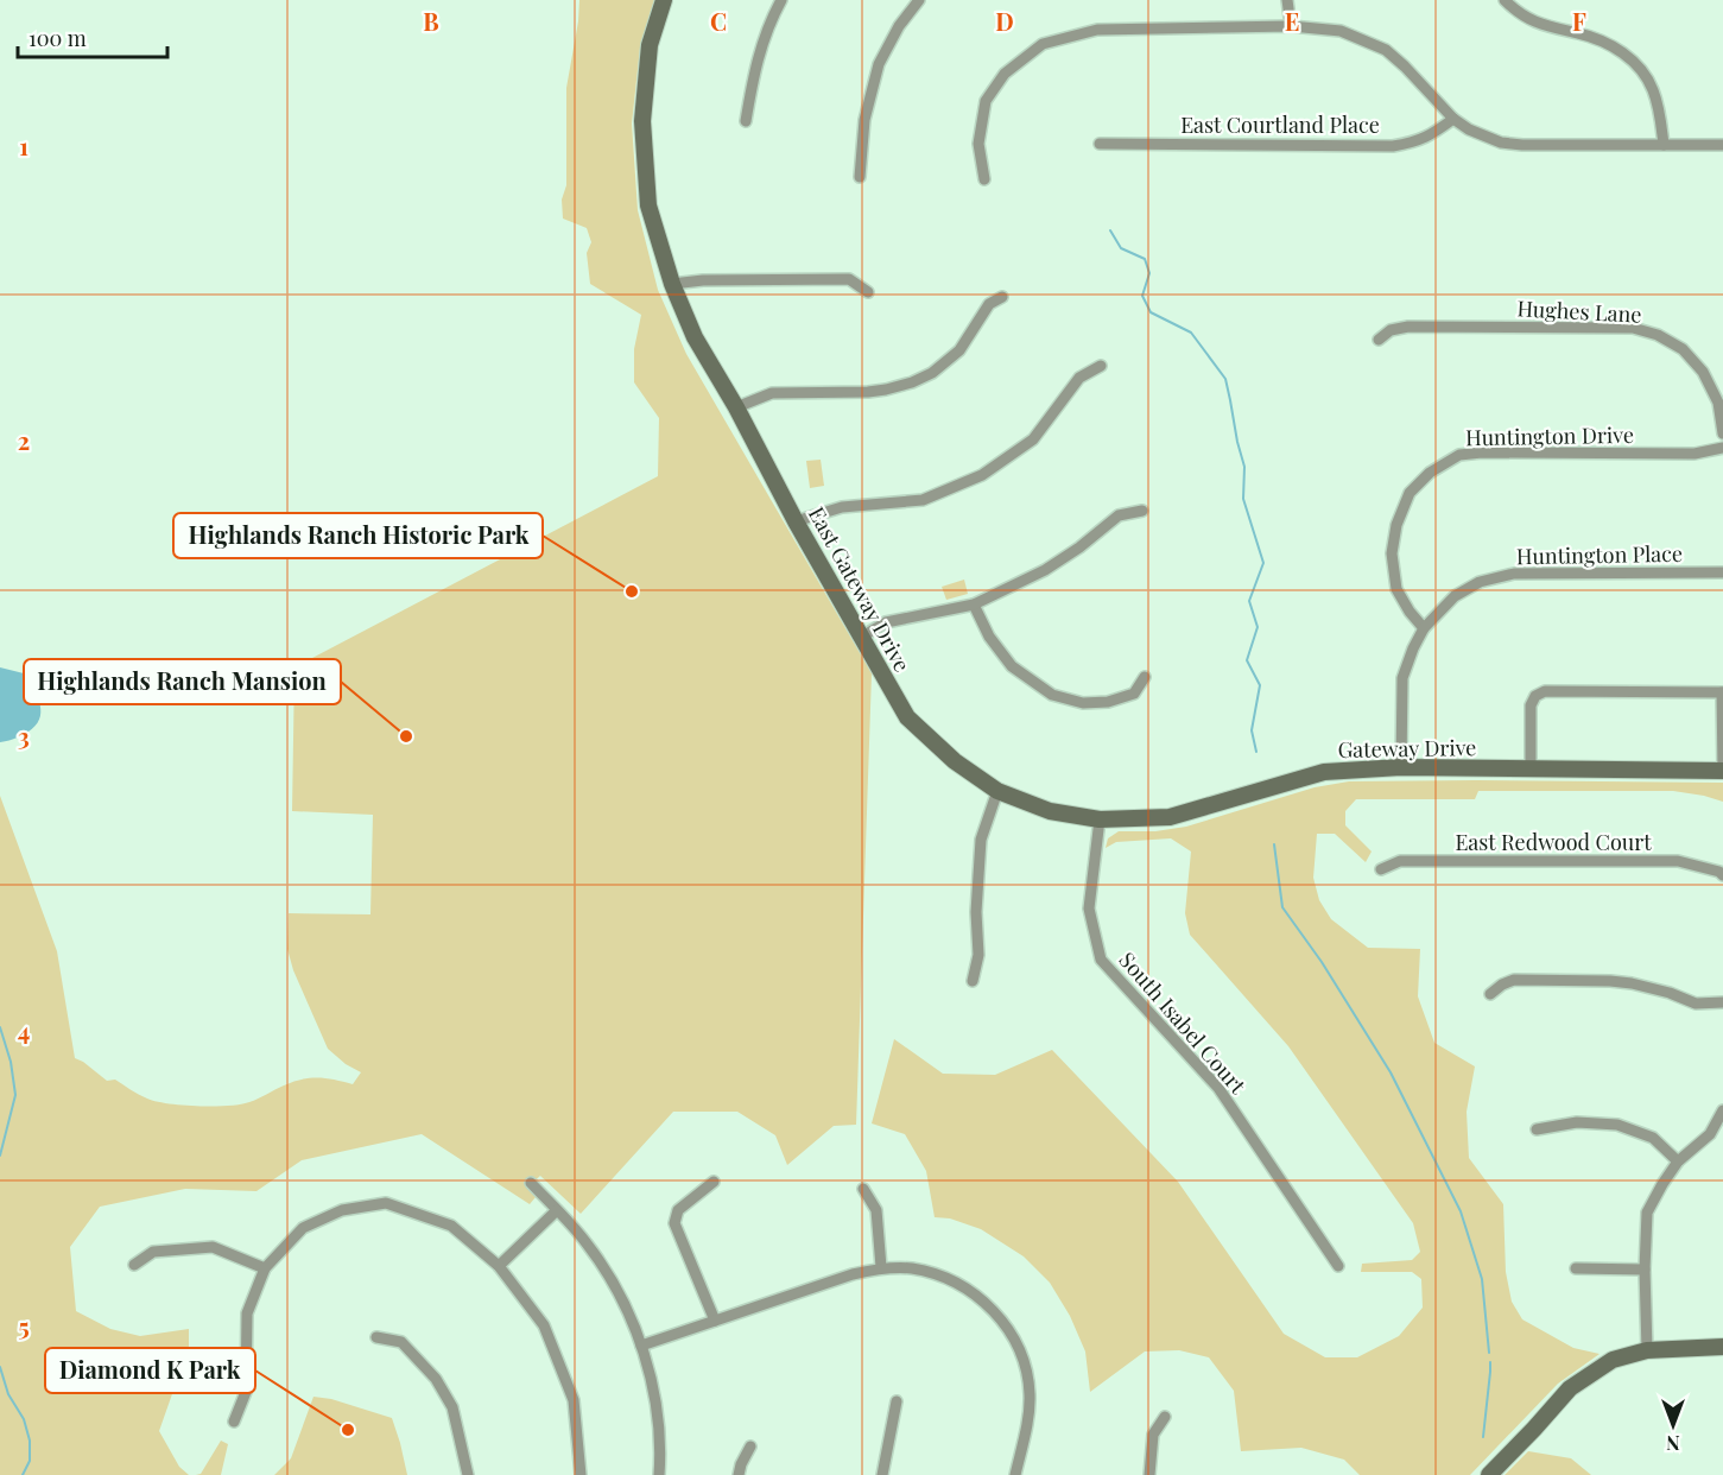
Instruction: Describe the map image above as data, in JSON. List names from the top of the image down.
{
  "streets": {
    "street": [
      "East Courtland Place",
      "Hughes Lane",
      "Huntington Drive",
      "Huntington Place",
      "East Gateway Drive",
      "Gateway Drive",
      "East Redwood Court",
      "South Isabel Court"
    ]
  },
  "crossings": [
    ["Huntington Drive", "Huntington Place"],
    ["Huntington Place", "Gateway Drive"],
    ["East Gateway Drive", "Gateway Drive"],
    ["East Gateway Drive", "South Isabel Court"],
    ["Gateway Drive", "South Isabel Court"]
  ],
  "places": ["Highlands Ranch Historic Park", "Highlands Ranch Mansion", "Diamond K Park"],
  "scale_bar": "100 m",
  "north": "bottom",
  "grid": {
    "columns": [
      "B",
      "C",
      "D",
      "E",
      "F"
    ],
    "rows": [
      "1",
      "2",
      "3",
      "4",
      "5"
    ]
  }
}
